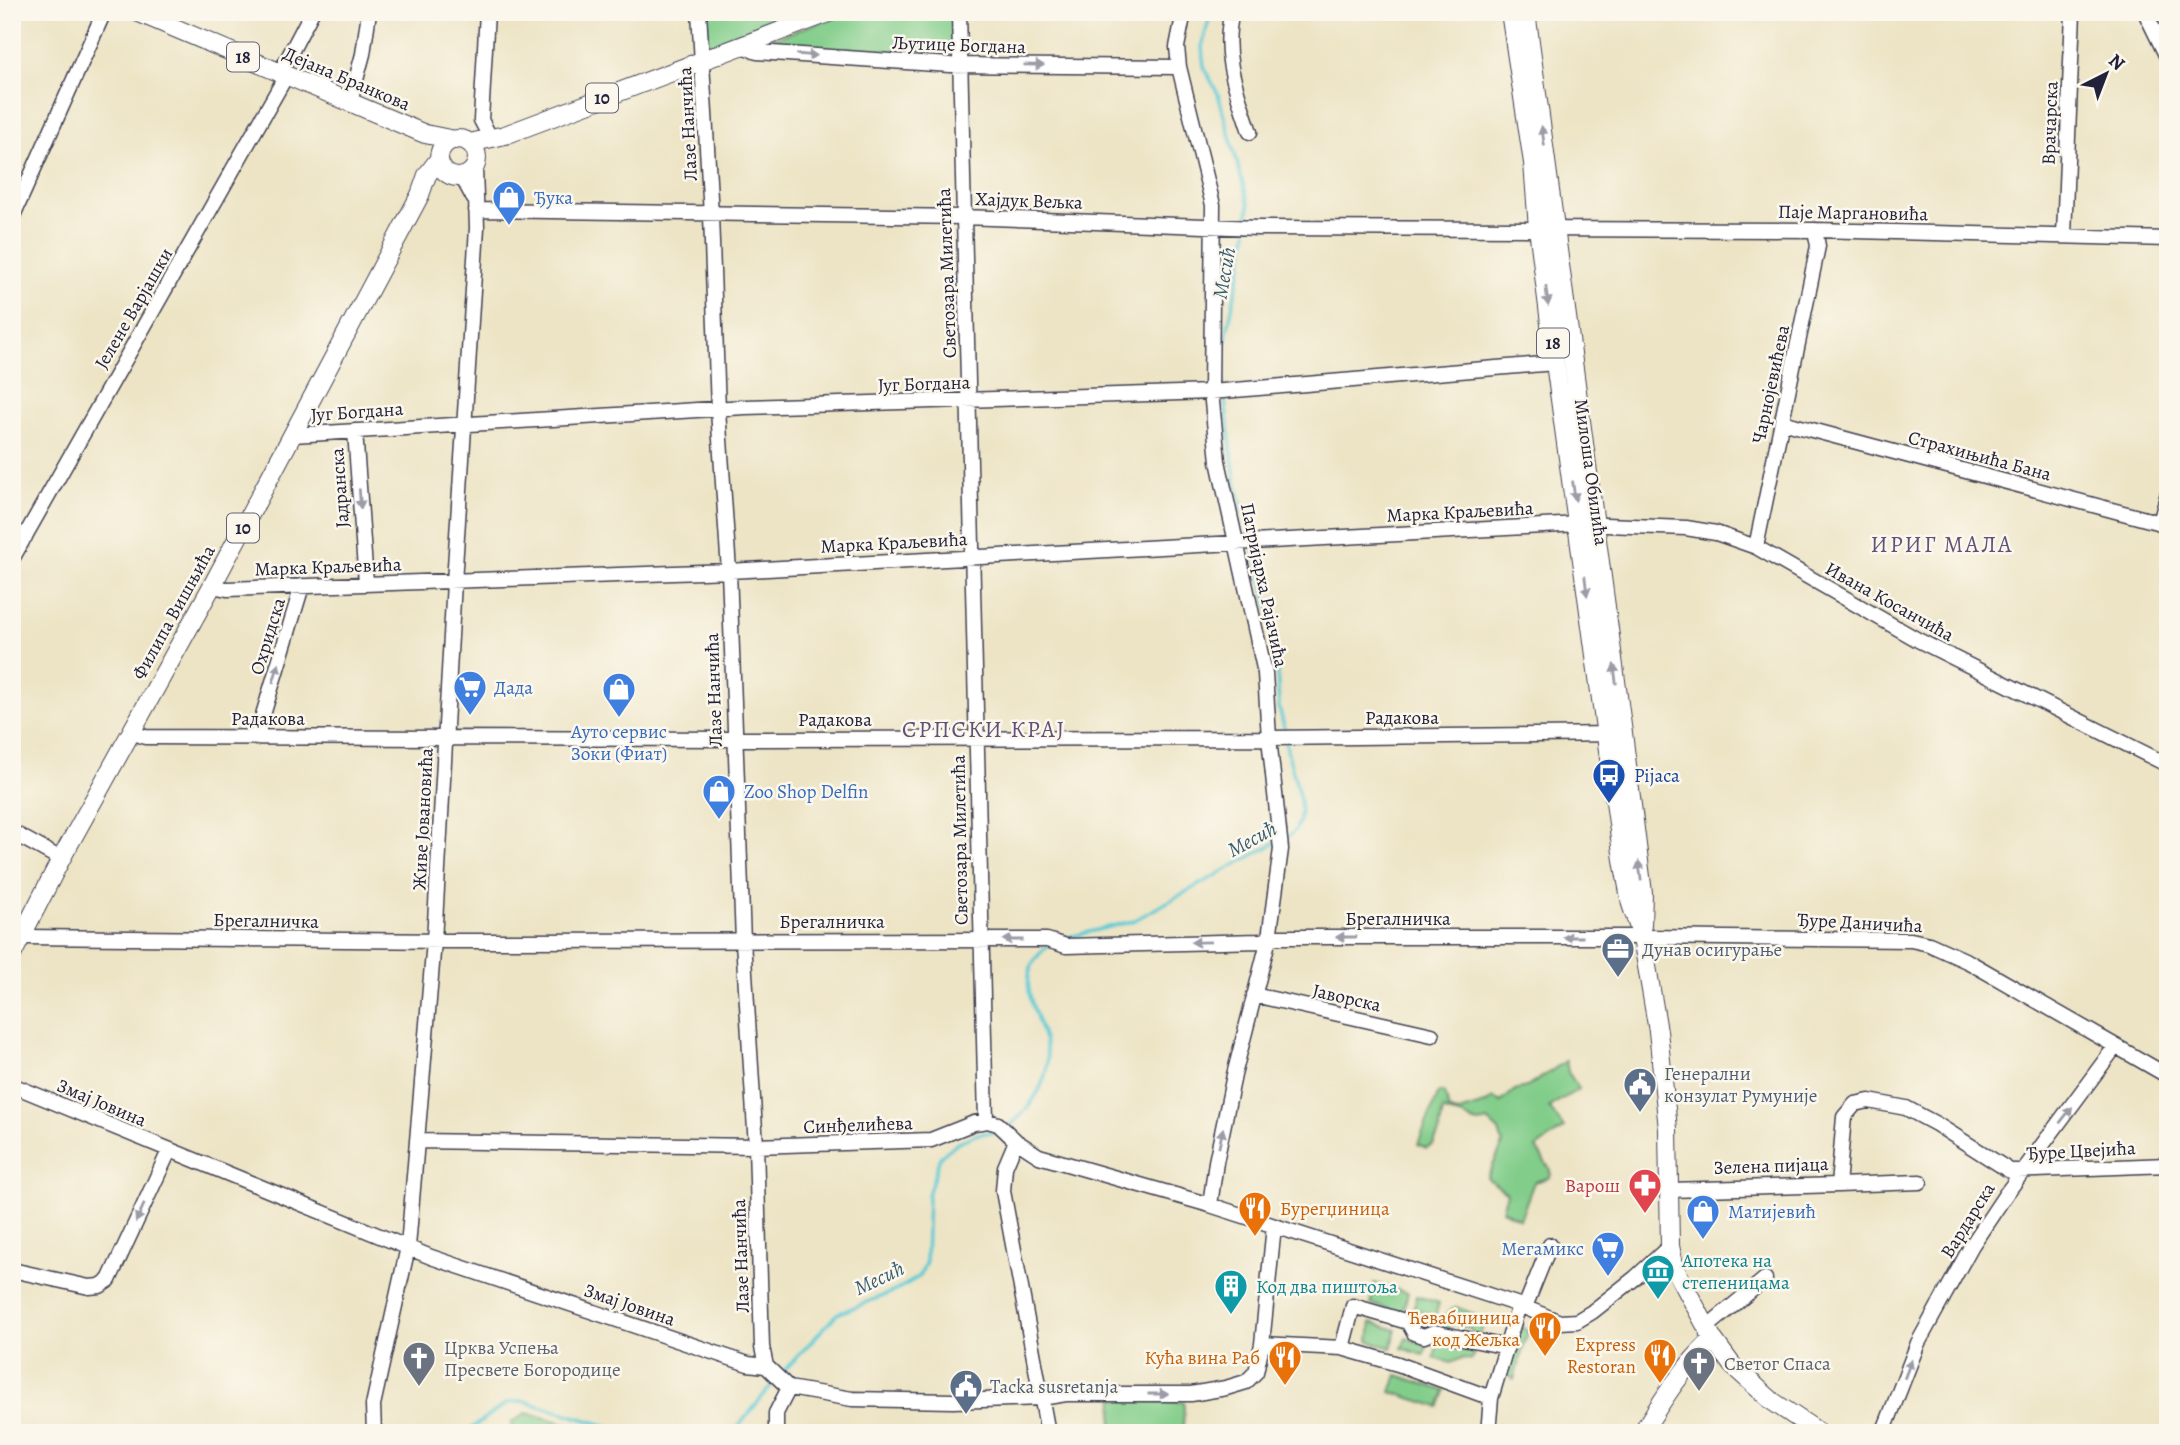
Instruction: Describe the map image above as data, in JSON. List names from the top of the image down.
{
  "streets": {
    "main road": [
      "18",
      "Дејана Бранкова",
      "10",
      "Милоша Обилића",
      "Филипа Вишњића"
    ],
    "street": [
      "Љутице Богдана",
      "Врачарска",
      "Лазе Нанчића",
      "Хајдук Вељка",
      "Паје Маргановића",
      "Светозара Милетића",
      "Јелене Варјашки",
      "Југ Богдана",
      "Чарнојевићева",
      "Страхињића Бана",
      "Јадранска",
      "Марка Краљевића",
      "Патријарха Рајачића",
      "Ивана Косанчића",
      "Охридска",
      "Радакова",
      "Живе Јовановића",
      "Брегалничка",
      "Ђуре Даничића",
      "Јаворска",
      "Змај Јовина",
      "Синђелићева",
      "Ђуре Цвејића",
      "Зелена пијаца",
      "Вардарска"
    ]
  },
  "crossings": [
    ["Љутице Богдана", "10"],
    ["Љутице Богдана", "Светозара Милетића"],
    ["Љутице Богдана", "Патријарха Рајачића"],
    ["18", "Милоша Обилића"],
    ["18", "Зелена пијаца"],
    ["Дејана Бранкова", "10"],
    ["Дејана Бранкова", "Јелене Варјашки"],
    ["Дејана Бранкова", "Филипа Вишњића"],
    ["Дејана Бранкова", "Живе Јовановића"],
    ["10", "Лазе Нанчића"],
    ["10", "Филипа Вишњића"],
    ["10", "Живе Јовановића"],
    ["10", "Брегалничка"],
    ["Врачарска", "Паје Маргановића"],
    ["Лазе Нанчића", "Хајдук Вељка"],
    ["Лазе Нанчића", "Југ Богдана"],
    ["Лазе Нанчића", "Марка Краљевића"],
    ["Лазе Нанчића", "Радакова"],
    ["Лазе Нанчића", "Брегалничка"],
    ["Лазе Нанчића", "Змај Јовина"],
    ["Лазе Нанчића", "Синђелићева"],
    ["Хајдук Вељка", "Паје Маргановића"],
    ["Хајдук Вељка", "Светозара Милетића"],
    ["Хајдук Вељка", "Милоша Обилића"],
    ["Хајдук Вељка", "Патријарха Рајачића"],
    ["Хајдук Вељка", "Живе Јовановића"],
    ["Паје Маргановића", "Чарнојевићева"],
    ["Паје Маргановића", "Милоша Обилића"],
    ["Светозара Милетића", "Југ Богдана"],
    ["Светозара Милетића", "Марка Краљевића"],
    ["Светозара Милетића", "Радакова"],
    ["Светозара Милетића", "Брегалничка"],
    ["Светозара Милетића", "Синђелићева"],
    ["Југ Богдана", "Милоша Обилића"],
    ["Југ Богдана", "Јадранска"],
    ["Југ Богдана", "Патријарха Рајачића"],
    ["Југ Богдана", "Филипа Вишњића"],
    ["Југ Богдана", "Живе Јовановића"],
    ["Чарнојевићева", "Страхињића Бана"],
    ["Чарнојевићева", "Ивана Косанчића"],
    ["Милоша Обилића", "Марка Краљевића"],
    ["Милоша Обилића", "Ивана Косанчића"],
    ["Милоша Обилића", "Радакова"],
    ["Милоша Обилића", "Брегалничка"],
    ["Милоша Обилића", "Ђуре Даничића"],
    ["Милоша Обилића", "Зелена пијаца"],
    ["Јадранска", "Марка Краљевића"],
    ["Марка Краљевића", "Патријарха Рајачића"],
    ["Марка Краљевића", "Ивана Косанчића"],
    ["Марка Краљевића", "Филипа Вишњића"],
    ["Марка Краљевића", "Охридска"],
    ["Марка Краљевића", "Живе Јовановића"],
    ["Патријарха Рајачића", "Радакова"],
    ["Патријарха Рајачића", "Брегалничка"],
    ["Патријарха Рајачића", "Јаворска"],
    ["Филипа Вишњића", "Радакова"],
    ["Филипа Вишњића", "Живе Јовановића"],
    ["Филипа Вишњића", "Брегалничка"],
    ["Охридска", "Радакова"],
    ["Радакова", "Живе Јовановића"],
    ["Живе Јовановића", "Брегалничка"],
    ["Живе Јовановића", "Змај Јовина"],
    ["Живе Јовановића", "Синђелићева"],
    ["Брегалничка", "Ђуре Даничића"],
    ["Ђуре Даничића", "Вардарска"],
    ["Ђуре Цвејића", "Зелена пијаца"],
    ["Ђуре Цвејића", "Вардарска"]
  ],
  "one_way": [
    "Љутице Богдана",
    "Јадранска",
    "Охридска",
    "Брегалничка",
    "Вардарска"
  ],
  "districts": ["ИРИГ МАЛА", "СРПСКИ КРАЈ"],
  "water": ["Месић"],
  "places": {
    "shop": [
      "Ђука",
      "Ауто сервис Зоки (Фиат)",
      "Zoo Shop Delfin",
      "Матијевић"
    ],
    "supermarket": ["Дада", "Мегамикс"],
    "bus stop": ["Pijaca"],
    "office": ["Дунав осигурање"],
    "public building": ["Генерални конзулат Румуније", "Tacka susretanja"],
    "pharmacy": ["Варош"],
    "restaurant": [
      "Бурегџиница",
      "Ћевабџиница код Жељка",
      "Express Restoran",
      "Кућа вина Раб"
    ],
    "museum": ["Апотека на степеницама"],
    "building": ["Код два пиштоља"],
    "church": ["Црква Успења Пресвете Богородице", "Светог Спаса"]
  },
  "north": "top right"
}
